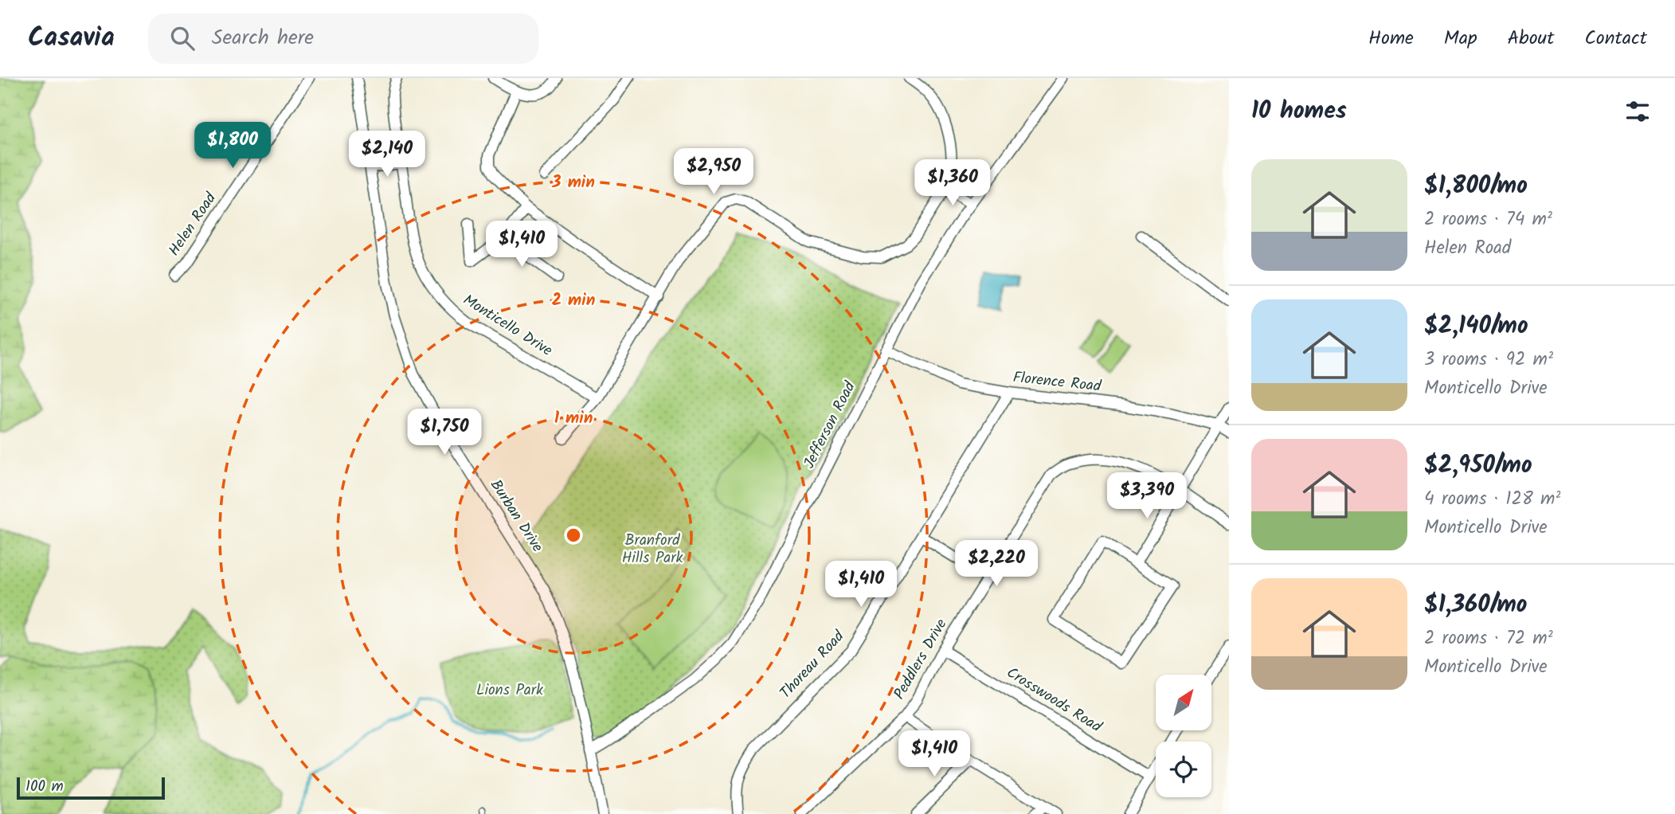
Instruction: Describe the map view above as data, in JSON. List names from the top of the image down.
{
  "streets": {
    "street": [
      "Helen Road",
      "Monticello Drive",
      "Florence Road",
      "Jefferson Road",
      "Burban Drive",
      "Peddlers Drive",
      "Thoreau Road",
      "Crosswoods Road"
    ]
  },
  "crossings": [
    ["Florence Road", "Jefferson Road"],
    ["Florence Road", "Thoreau Road"],
    ["Jefferson Road", "Burban Drive"],
    ["Peddlers Drive", "Crosswoods Road"]
  ],
  "parks": ["Branford Hills Park", "Lions Park"],
  "scale_bar": "100 m",
  "north": "top right",
  "page": {
    "header": "Casavia",
    "search": "Search here",
    "nav": [
      "Home",
      "Map",
      "About",
      "Contact"
    ],
    "heading": "10 homes",
    "price": [
      "$1,800",
      "$2,140",
      "$2,950",
      "$1,360",
      "$1,410",
      "$1,750",
      "$3,390",
      "$2,220",
      "$1,410",
      "$1,410"
    ],
    "list": [
      {
        "name": "$1,800/mo",
        "note": "2 rooms · 74 m² · Helen Road"
      },
      {
        "name": "$2,140/mo",
        "note": "3 rooms · 92 m² · Monticello Drive"
      },
      {
        "name": "$2,950/mo",
        "note": "4 rooms · 128 m² · Monticello Drive"
      },
      {
        "name": "$1,360/mo",
        "note": "2 rooms · 72 m² · Monticello Drive"
      }
    ],
    "scale": "100 m"
  },
  "rings": ["3 min", "2 min", "1 min"]
}
